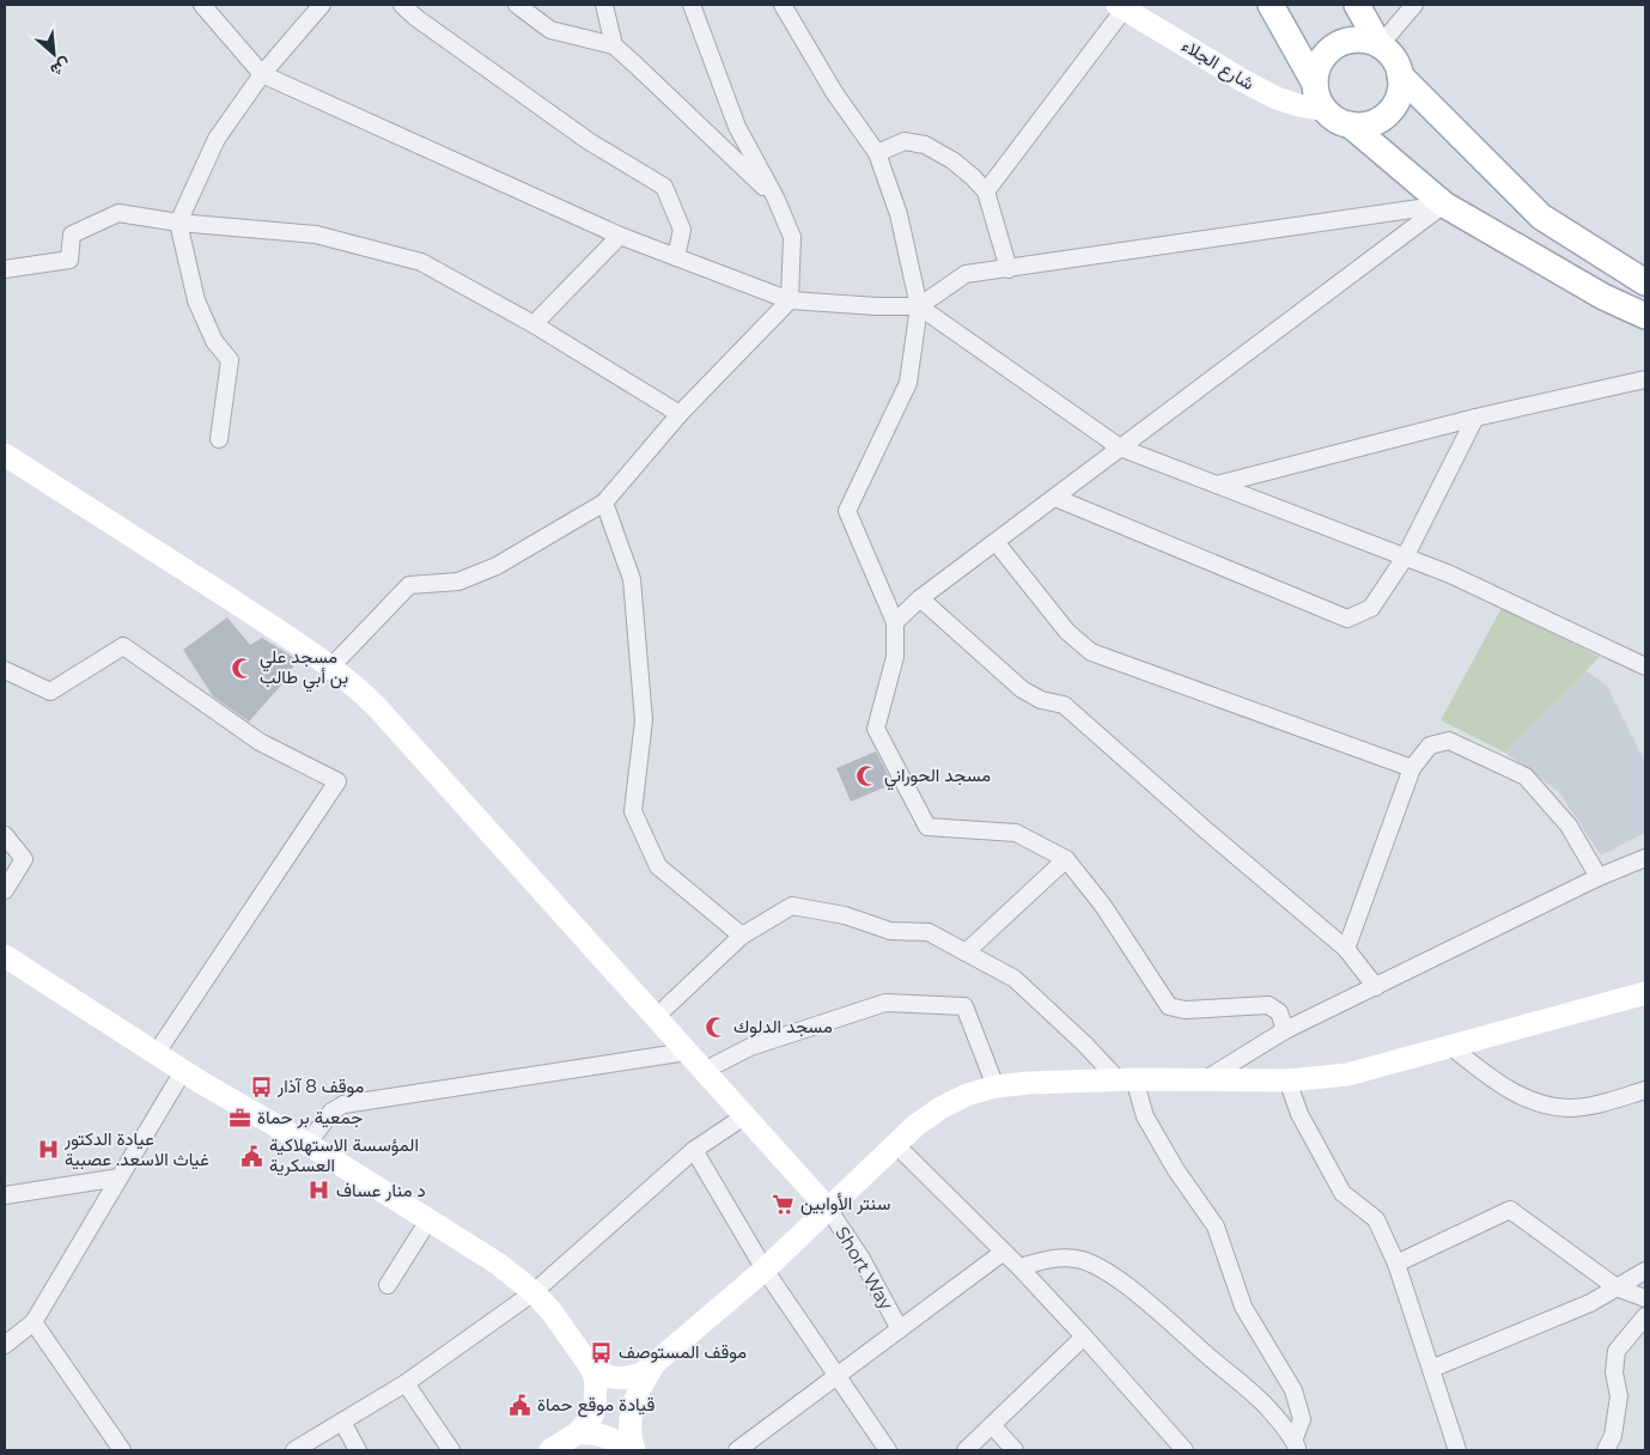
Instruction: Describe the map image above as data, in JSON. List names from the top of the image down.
{
  "streets": {
    "main road": ["شارع الجلاء"],
    "street": ["Short Way"]
  },
  "places": {
    "mosque": ["مسجد علي بن أبي طالب", "مسجد الحوراني", "مسجد الدلوك"],
    "bus stop": ["موقف 8 آذار", "موقف المستوصف"],
    "office": ["جمعية بر حماة"],
    "hospital": ["عيادة الدكتور غياث الاسعد. عصبية", "د منار عساف"],
    "public building": ["المؤسسة الاستهلاكية العسكرية", "قيادة موقع حماة"],
    "supermarket": ["سنتر الأوابين"]
  },
  "north": "bottom right"
}
